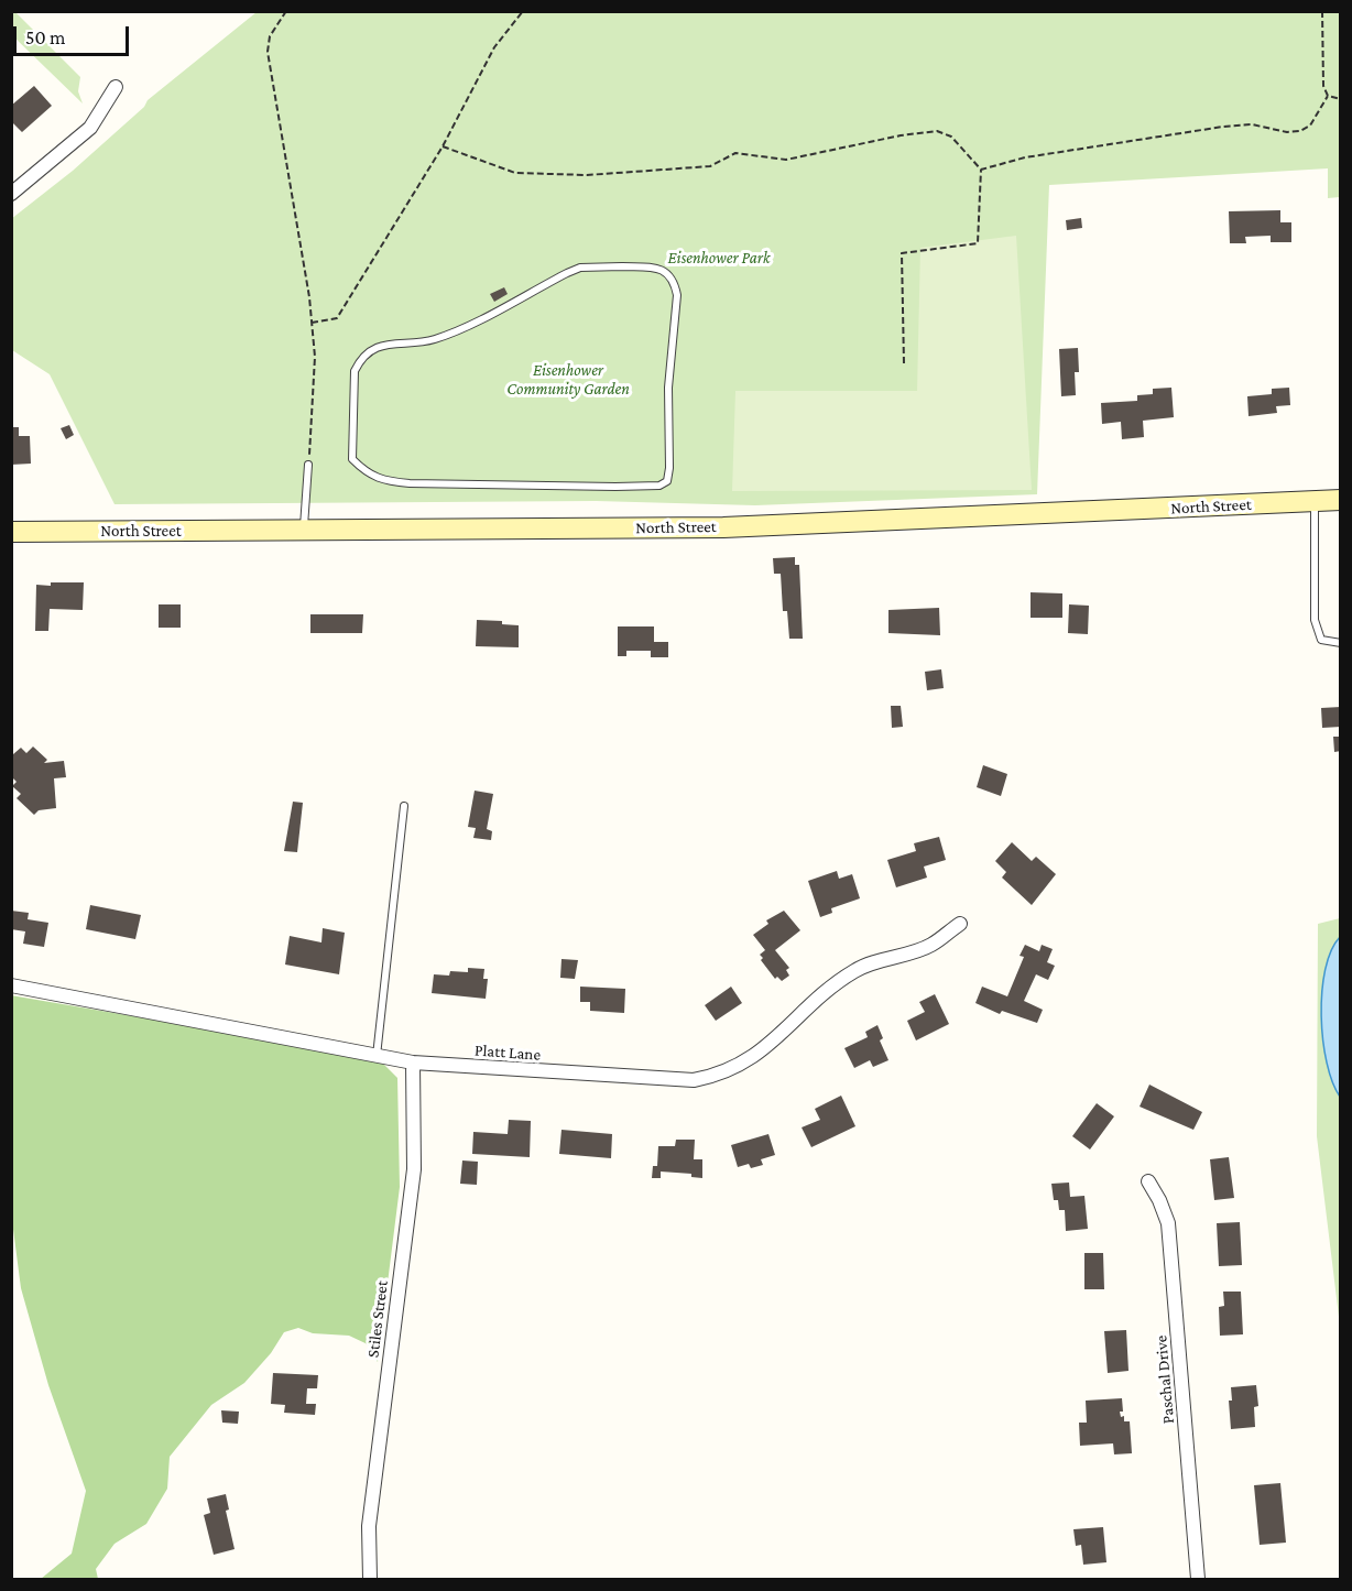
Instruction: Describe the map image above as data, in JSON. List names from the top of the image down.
{
  "streets": {
    "main road": ["North Street"],
    "street": ["Platt Lane", "Stiles Street", "Paschal Drive"]
  },
  "crossings": [
    ["Platt Lane", "Stiles Street"]
  ],
  "parks": ["Eisenhower Park", "Eisenhower Community Garden"],
  "scale_bar": "50 m"
}
